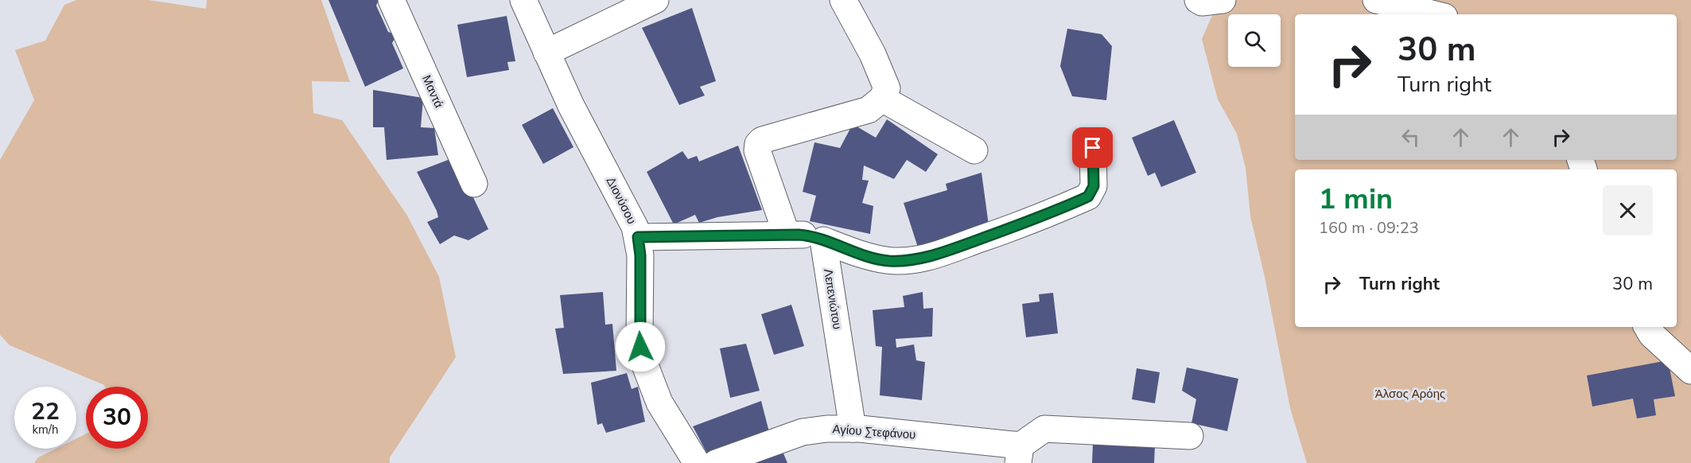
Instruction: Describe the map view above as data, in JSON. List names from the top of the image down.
{
  "streets": {
    "street": [
      "Μαντά",
      "Διονύσου",
      "Λεπενιώτου",
      "Αγίου Στεφάνου"
    ]
  },
  "crossings": [
    ["Λεπενιώτου", "Αγίου Στεφάνου"]
  ],
  "parks": ["Άλσος Αρόης"],
  "page": {
    "turn": ["30 m", "Turn right"],
    "heading": ["1 min", "160 m · 09:23"],
    "list": [
      {
        "name": "Turn right",
        "value": "30 m"
      }
    ],
    "speed": "22 km/h",
    "limit": "30"
  }
}
